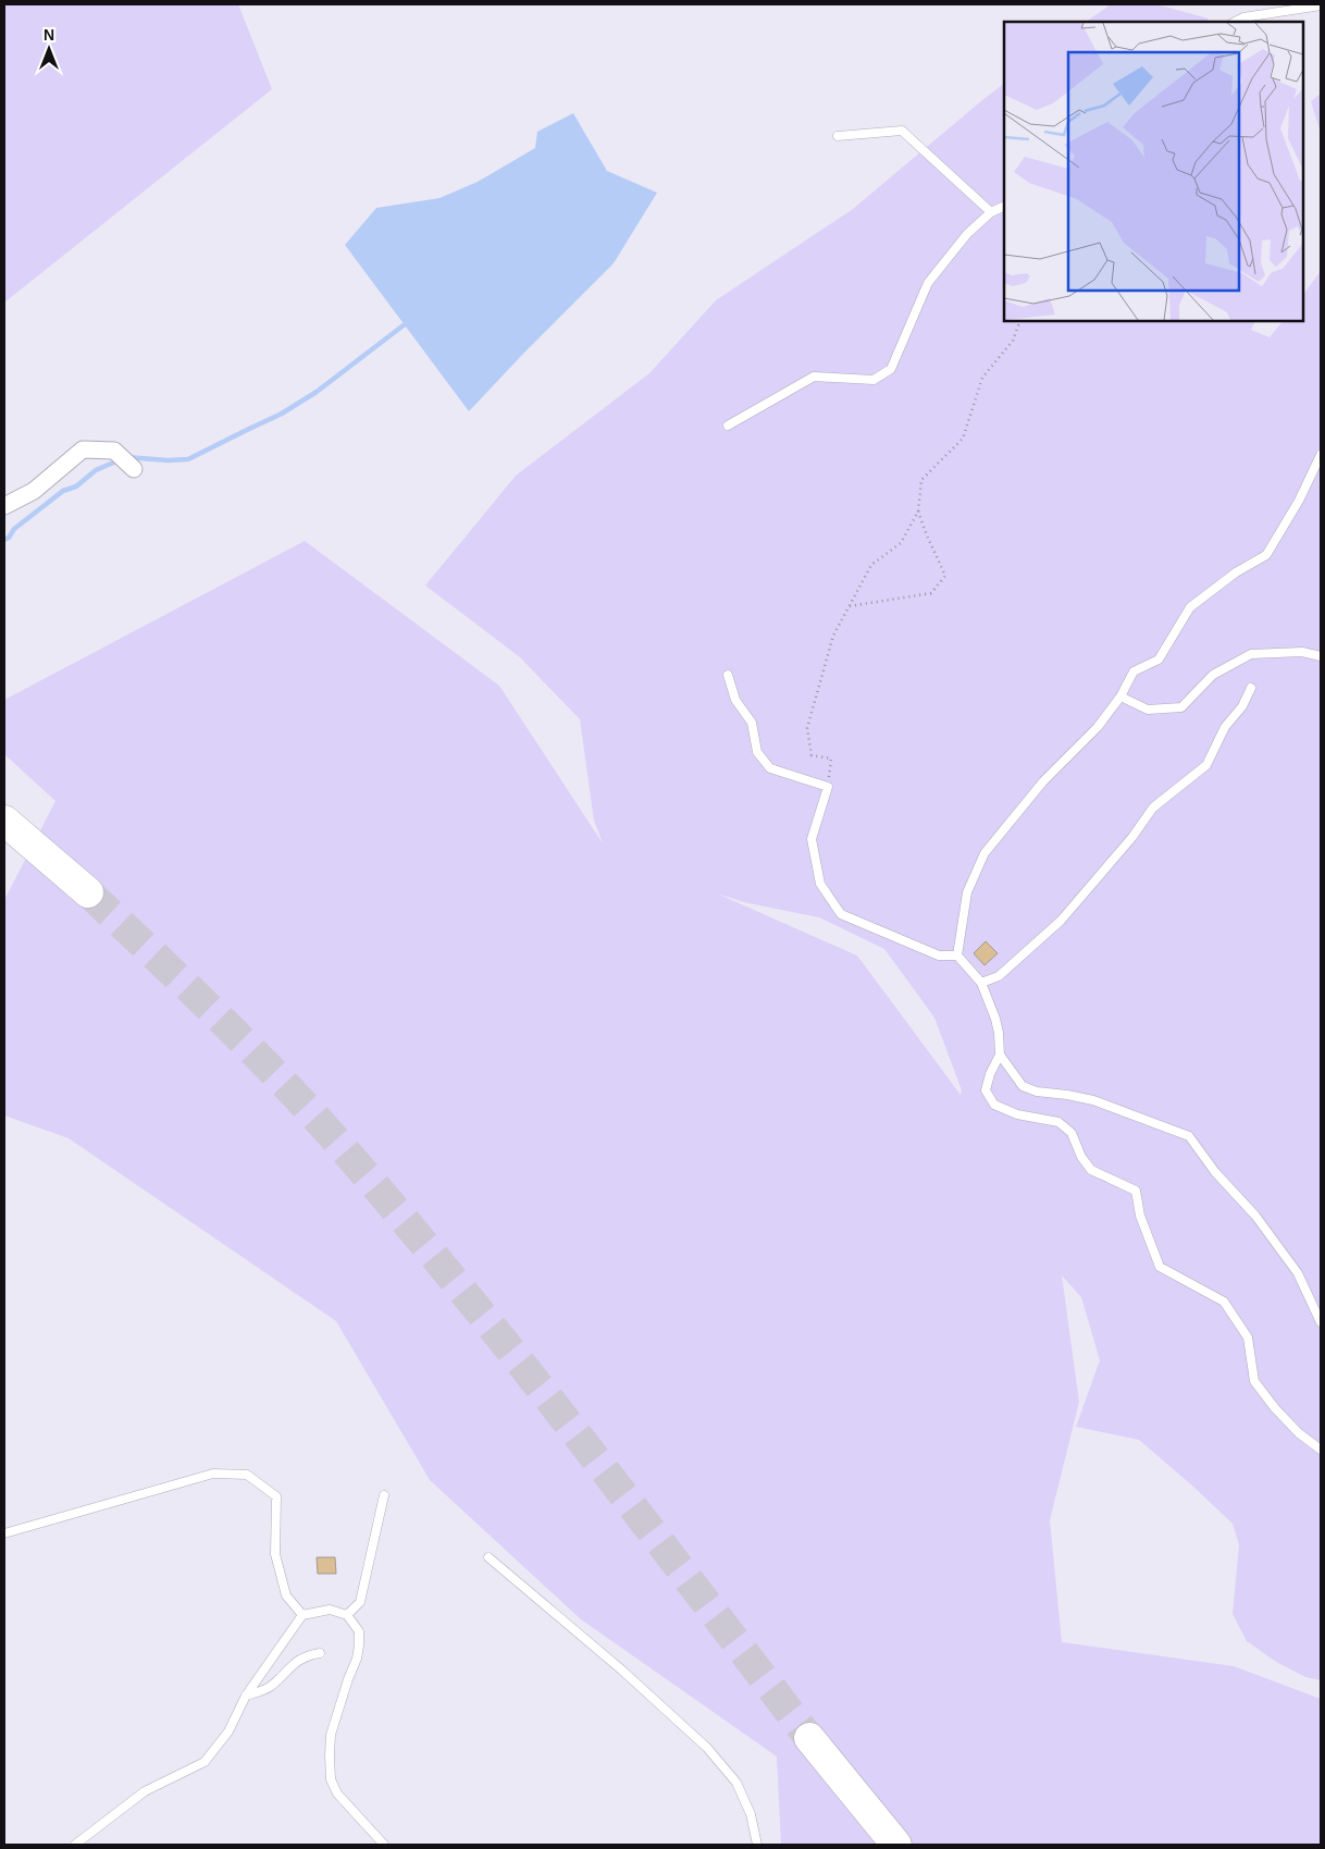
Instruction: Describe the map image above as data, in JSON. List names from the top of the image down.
{
  "north": "top"
}
